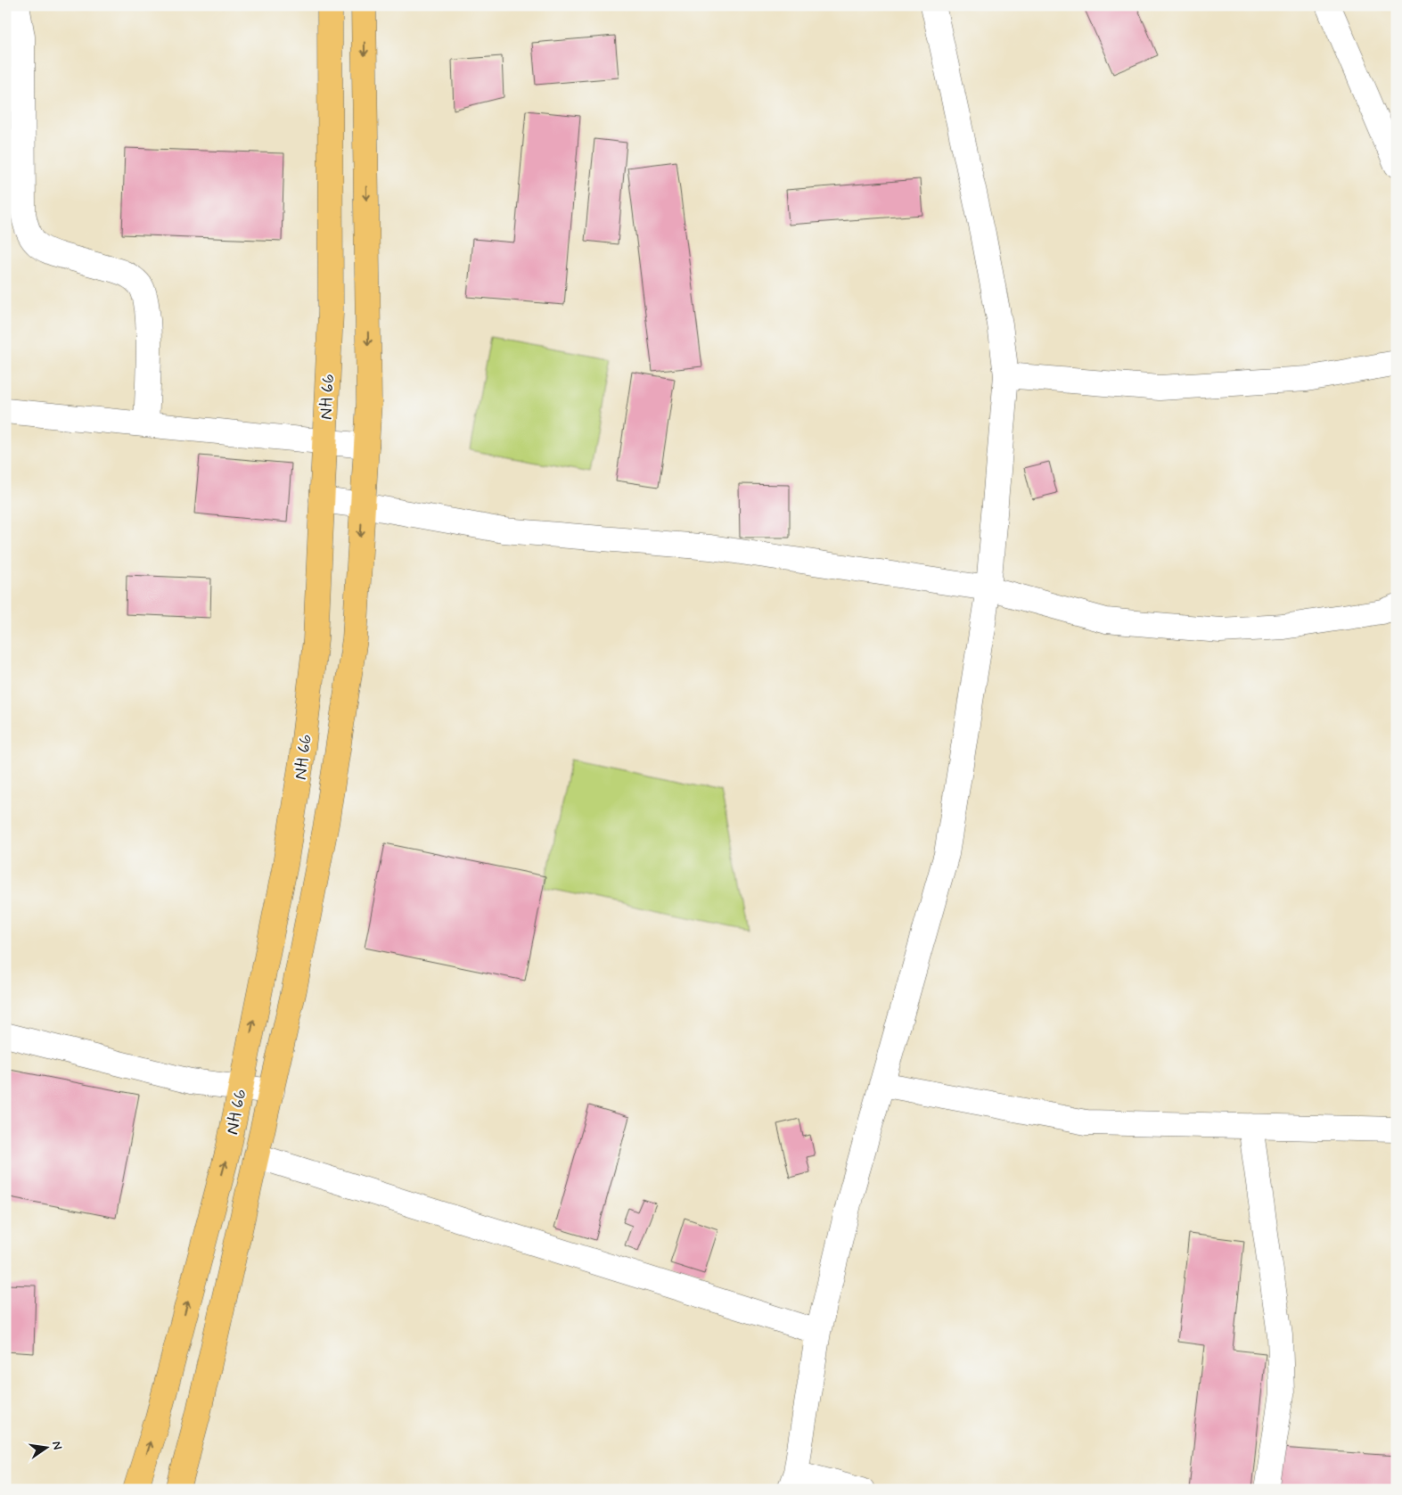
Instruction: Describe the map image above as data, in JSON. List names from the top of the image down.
{
  "streets": {
    "highway": ["NH 66"]
  },
  "north": "right"
}
